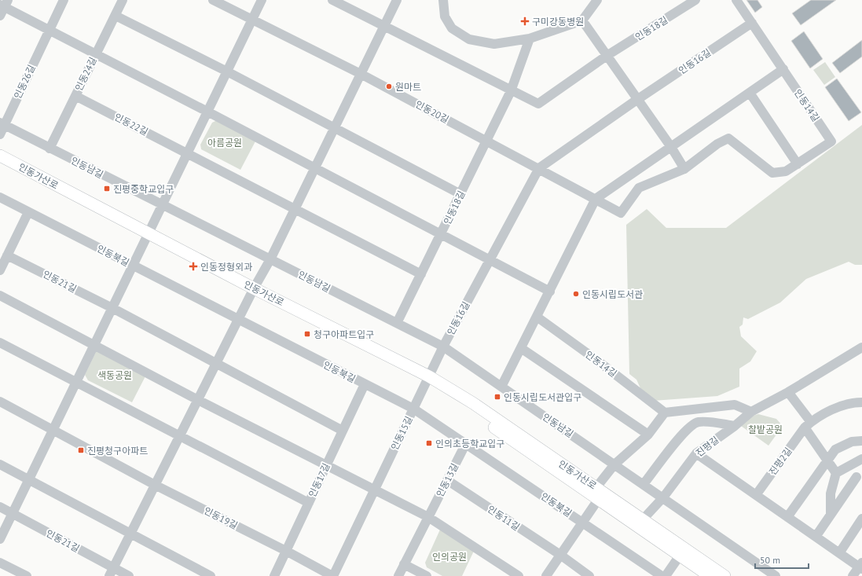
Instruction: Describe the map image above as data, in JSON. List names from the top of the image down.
{
  "streets": {
    "main road": ["인동가산로"],
    "street": [
      "인동18길",
      "인동16길",
      "인동24길",
      "인동26길",
      "인동14길",
      "인동20길",
      "인동22길",
      "인동남길",
      "인동북길",
      "인동21길",
      "인동15길",
      "진평길",
      "진평2길",
      "인동17길",
      "인동13길",
      "인동19길",
      "인동11길"
    ]
  },
  "crossings": [
    ["인동18길", "인동20길"],
    ["인동18길", "인동남길"],
    ["인동16길", "인동남길"],
    ["인동16길", "인동가산로"],
    ["인동16길", "인동15길"],
    ["인동24길", "인동22길"],
    ["인동24길", "인동남길"],
    ["인동26길", "인동남길"],
    ["인동남길", "진평길"],
    ["인동가산로", "인동15길"],
    ["인동가산로", "진평길"],
    ["인동북길", "인동15길"],
    ["인동북길", "인동17길"],
    ["인동북길", "인동13길"],
    ["인동15길", "인동17길"],
    ["인동15길", "인동19길"],
    ["인동17길", "인동19길"],
    ["인동13길", "인동11길"]
  ],
  "parks": [
    "아름공원",
    "색동공원",
    "찰밭공원",
    "인의공원"
  ],
  "places": {
    "health": ["구미강동병원", "인동정형외과"],
    "other": ["원마트", "인동시립도서관"],
    "transit": [
      "진평중학교입구",
      "청구아파트입구",
      "인동시립도서관입구",
      "인의초등학교입구",
      "진평청구아파트"
    ]
  },
  "scale_bar": "50 m"
}
